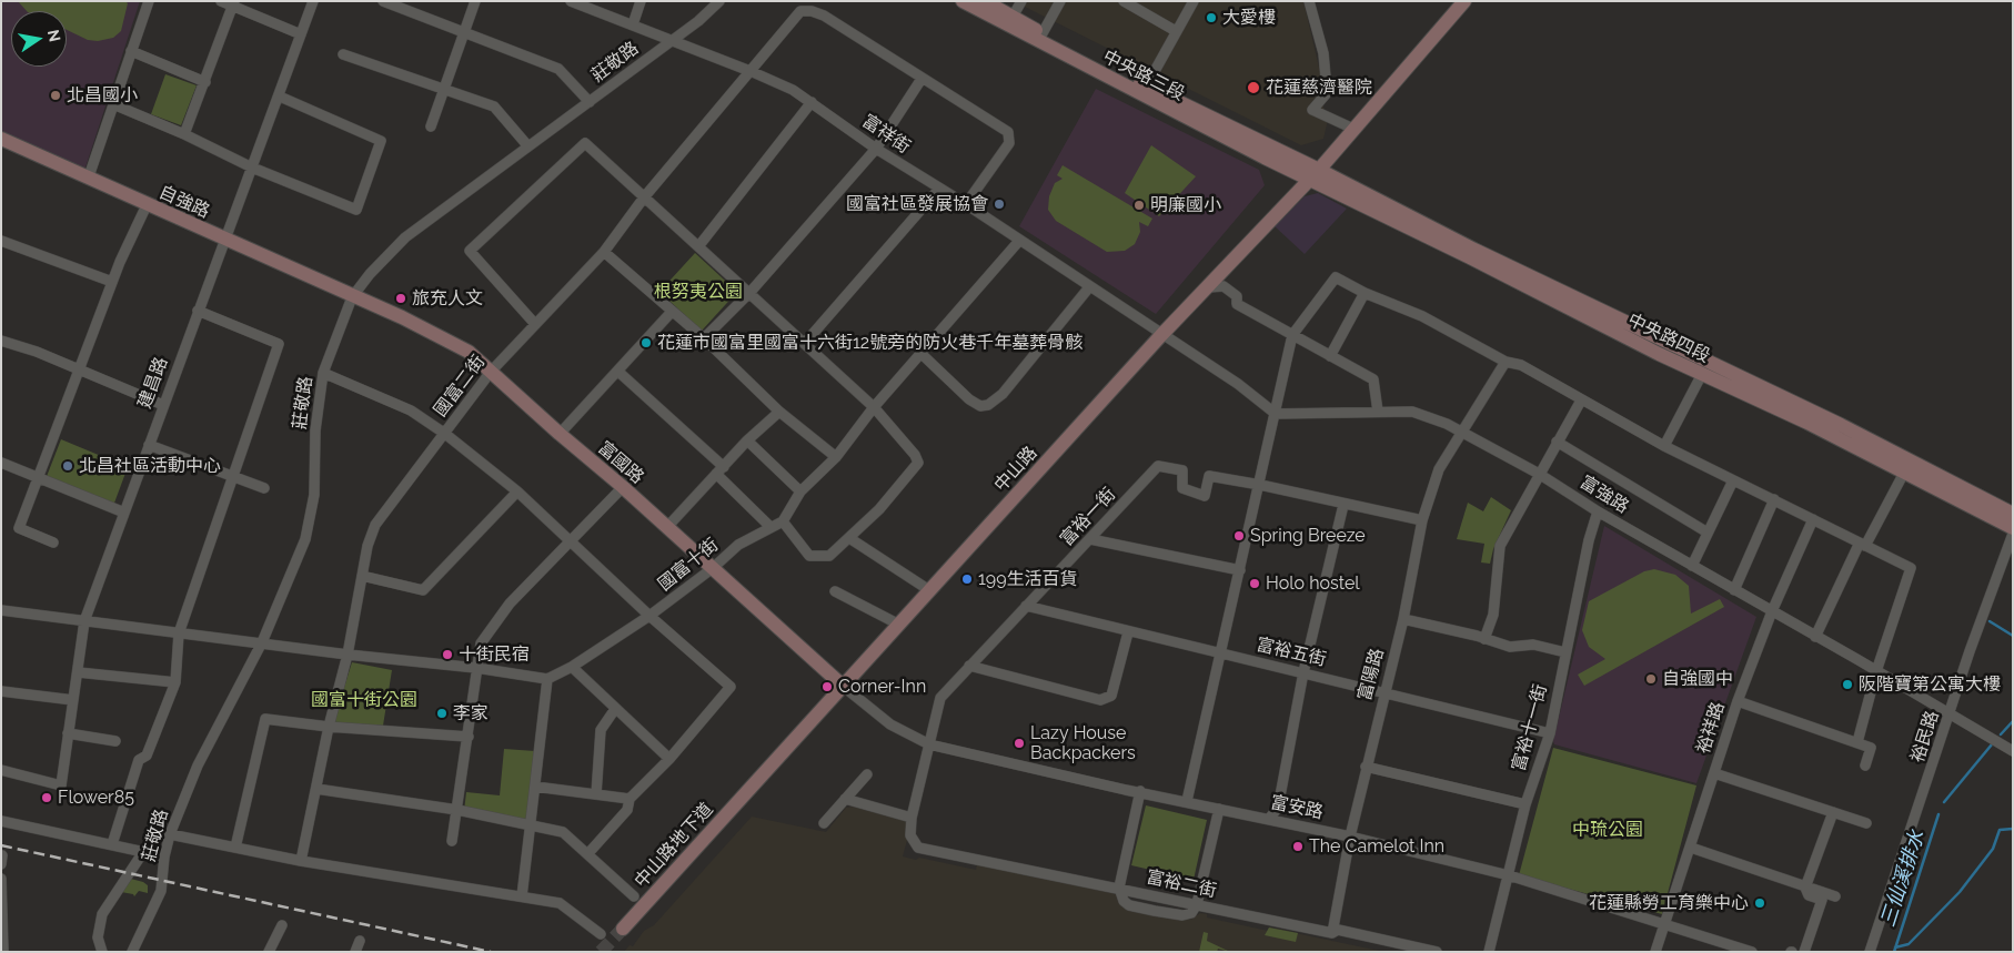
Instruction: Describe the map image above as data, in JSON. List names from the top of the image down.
{
  "streets": {
    "street": [
      "莊敬路",
      "中央路三段",
      "富祥街",
      "自強路",
      "中央路四段",
      "建昌路",
      "國富二街",
      "富國路",
      "中山路",
      "富強路",
      "富裕一街",
      "國富十街",
      "富裕五街",
      "富陽路",
      "富裕十一街",
      "裕祥路",
      "裕民路",
      "富安路",
      "中山路地下道",
      "富裕二街"
    ]
  },
  "crossings": [
    ["莊敬路", "富祥街"],
    ["莊敬路", "自強路"],
    ["莊敬路", "富國路"],
    ["中央路三段", "中央路四段"],
    ["中央路三段", "中山路"],
    ["富祥街", "國富二街"],
    ["富祥街", "中山路"],
    ["自強路", "建昌路"],
    ["自強路", "富國路"],
    ["中央路四段", "中山路"],
    ["國富二街", "富國路"],
    ["富國路", "中山路"],
    ["富國路", "國富十街"],
    ["富國路", "富安路"],
    ["中山路", "富安路"],
    ["中山路", "中山路地下道"],
    ["富強路", "富陽路"],
    ["富強路", "富裕十一街"],
    ["富強路", "裕祥路"],
    ["富強路", "裕民路"],
    ["富裕一街", "富裕五街"],
    ["富裕一街", "富陽路"],
    ["富裕一街", "富安路"],
    ["富裕一街", "富裕二街"],
    ["富裕五街", "富陽路"],
    ["富裕五街", "富裕十一街"],
    ["富陽路", "富安路"],
    ["富陽路", "富裕二街"],
    ["富裕十一街", "富安路"],
    ["裕祥路", "富安路"]
  ],
  "water": ["三仙溪排水"],
  "parks": ["根努夷公園", "國富十街公園", "中琉公園"],
  "places": [
    "大愛樓",
    "花蓮慈濟醫院",
    "北昌國小",
    "國富社區發展協會",
    "明廉國小",
    "旅充人文",
    "花蓮市國富里國富十六街12號旁的防火巷千年墓葬骨骸",
    "北昌社區活動中心",
    "Spring Breeze",
    "199生活百貨",
    "Holo hostel",
    "十街民宿",
    "自強國中",
    "阪階寶第公寓大樓",
    "Corner-Inn",
    "李家",
    "Lazy House Backpackers",
    "Flower85",
    "The Camelot Inn",
    "花蓮縣勞工育樂中心"
  ],
  "north": "right"
}
